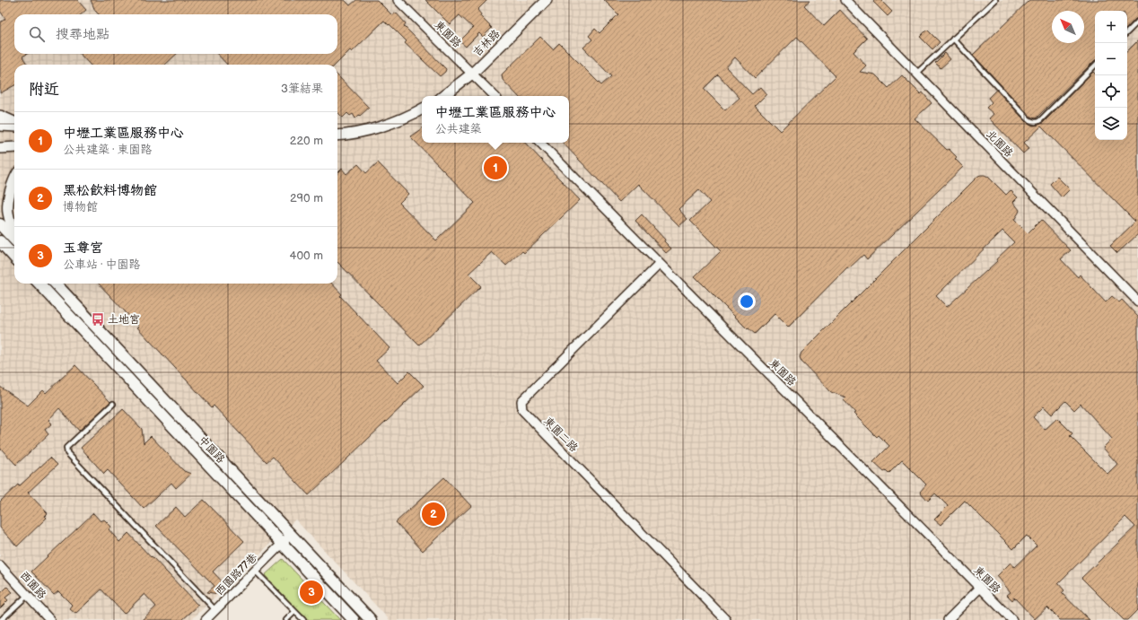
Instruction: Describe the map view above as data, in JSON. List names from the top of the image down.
{
  "streets": {
    "main road": ["中園路"],
    "street": [
      "東園路",
      "吉林路",
      "北園路",
      "東園二路",
      "西園路77巷",
      "西園路"
    ]
  },
  "crossings": [
    ["東園路", "吉林路"],
    ["東園路", "東園二路"],
    ["中園路", "西園路77巷"]
  ],
  "places": {
    "bus stop": ["土地宮"]
  },
  "north": "top left",
  "page": {
    "map_buttons": ["+", "−"],
    "search": "搜尋地點",
    "heading": ["附近", "3筆結果"],
    "popup": ["中壢工業區服務中心", "公共建築"],
    "list": [
      {
        "mark": "1",
        "name": "中壢工業區服務中心",
        "note": "公共建築 · 東園路",
        "value": "220 m"
      },
      {
        "mark": "2",
        "name": "黑松飲料博物館",
        "note": "博物館",
        "value": "290 m"
      },
      {
        "mark": "3",
        "name": "玉尊宮",
        "note": "公車站 · 中園路",
        "value": "400 m"
      }
    ],
    "pins": ["1", "2", "3"]
  }
}
